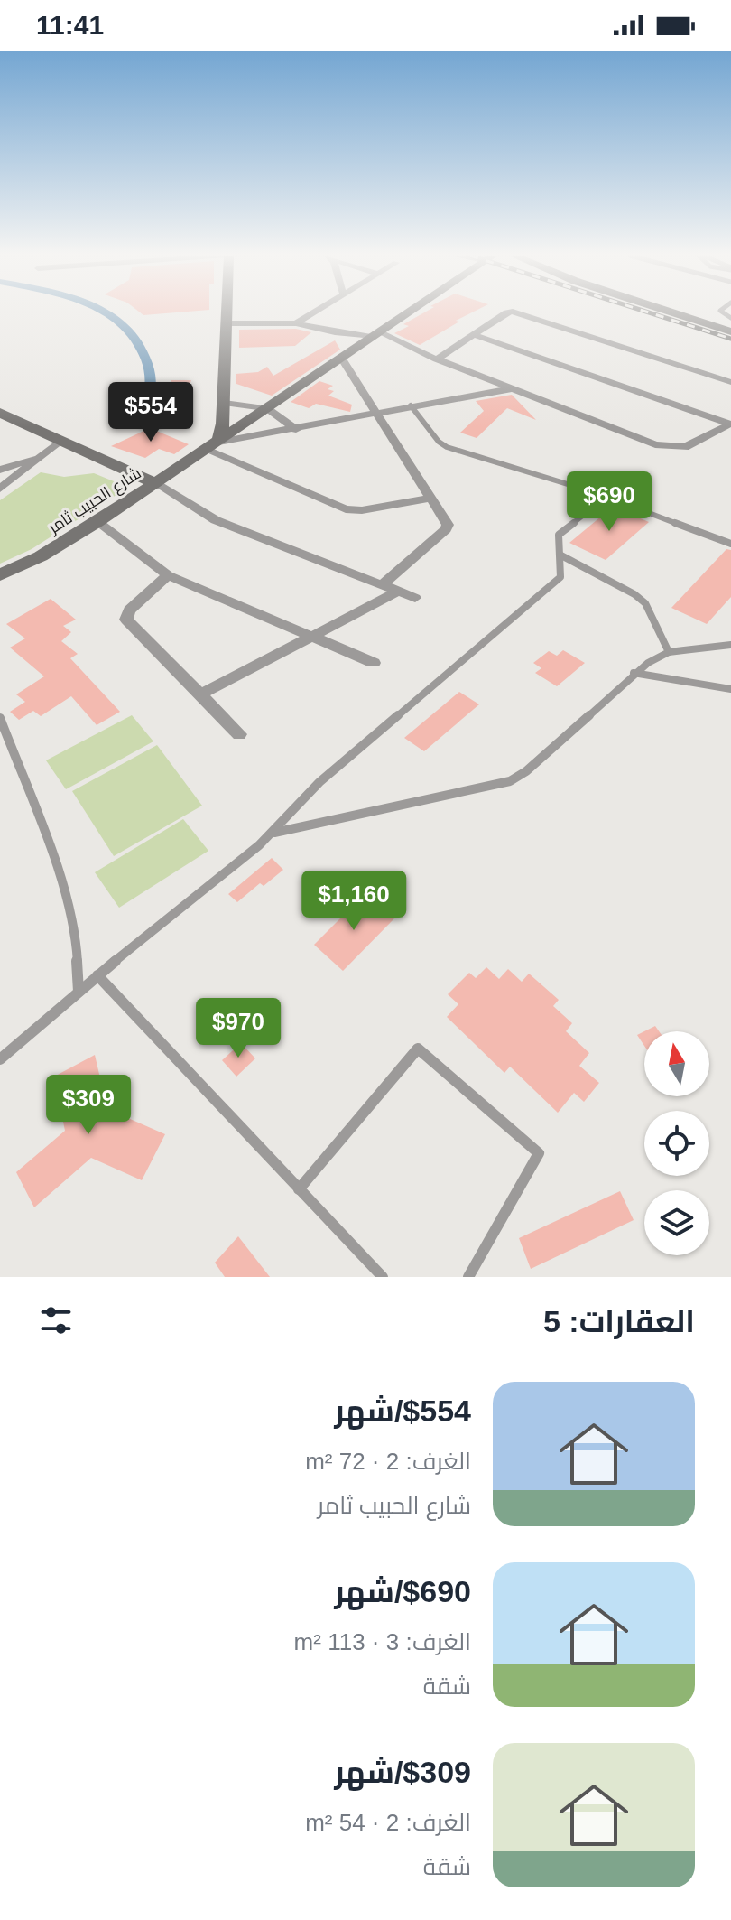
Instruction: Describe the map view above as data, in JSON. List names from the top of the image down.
{
  "streets": {
    "street": ["شارع الحبيب ثامر"]
  },
  "north": "top",
  "page": {
    "status": "11:41",
    "price": [
      "$554",
      "$690",
      "$1,160",
      "$970",
      "$309"
    ],
    "heading": "العقارات: 5",
    "list": [
      {
        "name": "$554/شهر",
        "note": "الغرف: 2 · 72 m² · شارع الحبيب ثامر"
      },
      {
        "name": "$690/شهر",
        "note": "الغرف: 3 · 113 m² · شقة"
      },
      {
        "name": "$309/شهر",
        "note": "الغرف: 2 · 54 m² · شقة"
      }
    ]
  }
}
